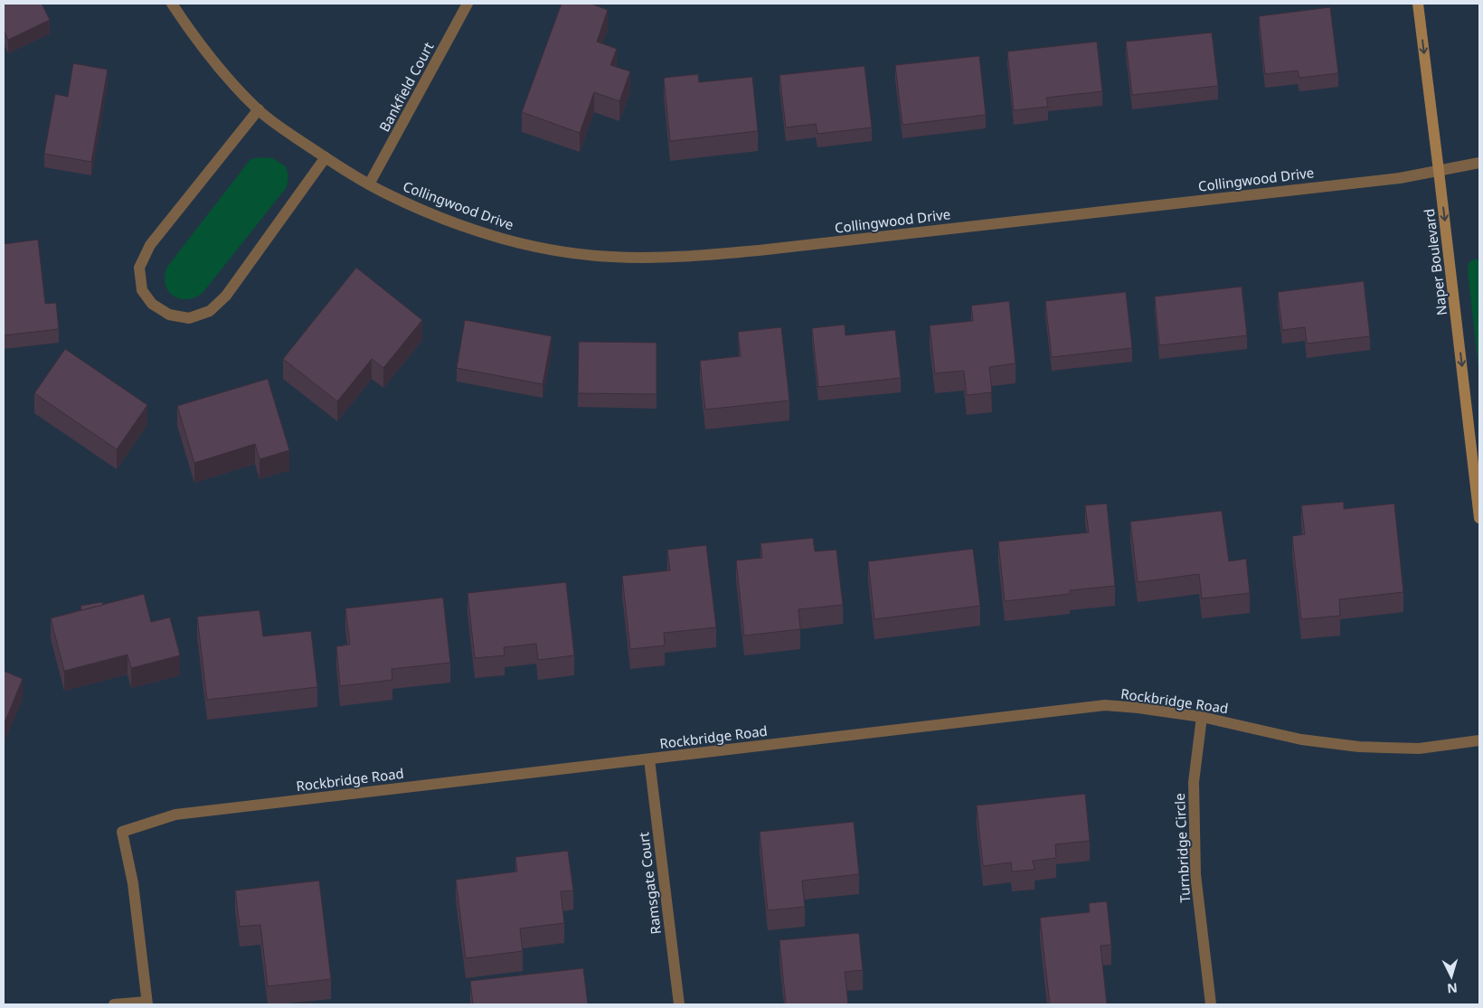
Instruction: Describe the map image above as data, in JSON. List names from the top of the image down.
{
  "streets": {
    "main road": ["Naper Boulevard"],
    "street": [
      "Bankfield Court",
      "Collingwood Drive",
      "Rockbridge Road",
      "Turnbridge Circle",
      "Ramsgate Court"
    ]
  },
  "crossings": [
    ["Bankfield Court", "Collingwood Drive"],
    ["Collingwood Drive", "Naper Boulevard"],
    ["Rockbridge Road", "Turnbridge Circle"],
    ["Rockbridge Road", "Ramsgate Court"]
  ],
  "one_way": ["Naper Boulevard"],
  "north": "bottom"
}
